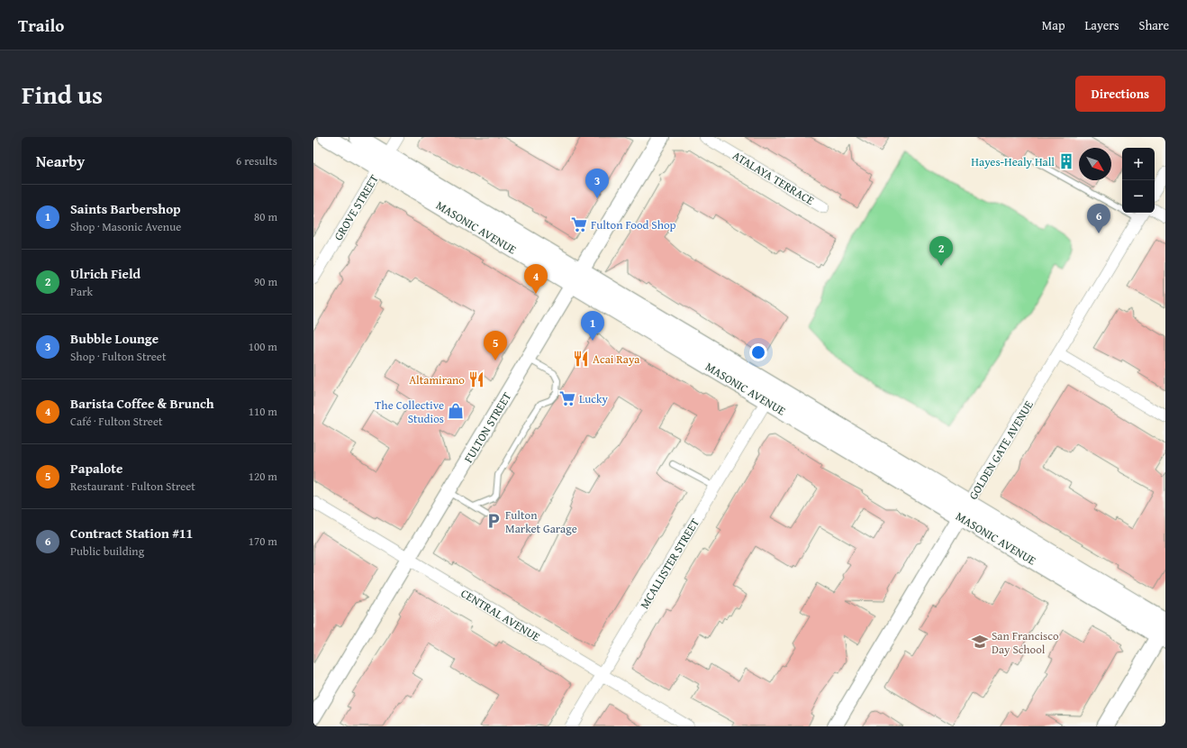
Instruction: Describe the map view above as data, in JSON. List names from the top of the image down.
{
  "streets": {
    "main road": ["MASONIC AVENUE", "FULTON STREET"],
    "street": [
      "ATALAYA TERRACE",
      "GROVE STREET",
      "GOLDEN GATE AVENUE",
      "MCALLISTER STREET",
      "CENTRAL AVENUE"
    ]
  },
  "crossings": [
    ["GROVE STREET", "MASONIC AVENUE"],
    ["MASONIC AVENUE", "FULTON STREET"],
    ["MASONIC AVENUE", "GOLDEN GATE AVENUE"],
    ["MASONIC AVENUE", "MCALLISTER STREET"],
    ["FULTON STREET", "CENTRAL AVENUE"],
    ["MCALLISTER STREET", "CENTRAL AVENUE"]
  ],
  "places": {
    "building": ["Hayes-Healy Hall"],
    "supermarket": ["Fulton Food Shop", "Lucky"],
    "restaurant": ["Acai Raya", "Altamirano"],
    "shop": ["The Collective Studios"],
    "parking": ["Fulton Market Garage"],
    "school or university": ["San Francisco Day School"]
  },
  "north": "bottom right",
  "page": {
    "header": "Trailo",
    "nav": ["Map", "Layers", "Share"],
    "title": "Find us",
    "buttons": "Directions",
    "heading": ["Nearby", "6 results"],
    "map_buttons": ["+", "−"],
    "pins": [
      "3",
      "6",
      "2",
      "4",
      "1",
      "5"
    ],
    "list": [
      {
        "mark": "1",
        "name": "Saints Barbershop",
        "note": "Shop · Masonic Avenue",
        "value": "80 m"
      },
      {
        "mark": "2",
        "name": "Ulrich Field",
        "note": "Park",
        "value": "90 m"
      },
      {
        "mark": "3",
        "name": "Bubble Lounge",
        "note": "Shop · Fulton Street",
        "value": "100 m"
      },
      {
        "mark": "4",
        "name": "Barista Coffee & Brunch",
        "note": "Café · Fulton Street",
        "value": "110 m"
      },
      {
        "mark": "5",
        "name": "Papalote",
        "note": "Restaurant · Fulton Street",
        "value": "120 m"
      },
      {
        "mark": "6",
        "name": "Contract Station #11",
        "note": "Public building",
        "value": "170 m"
      }
    ]
  }
}
